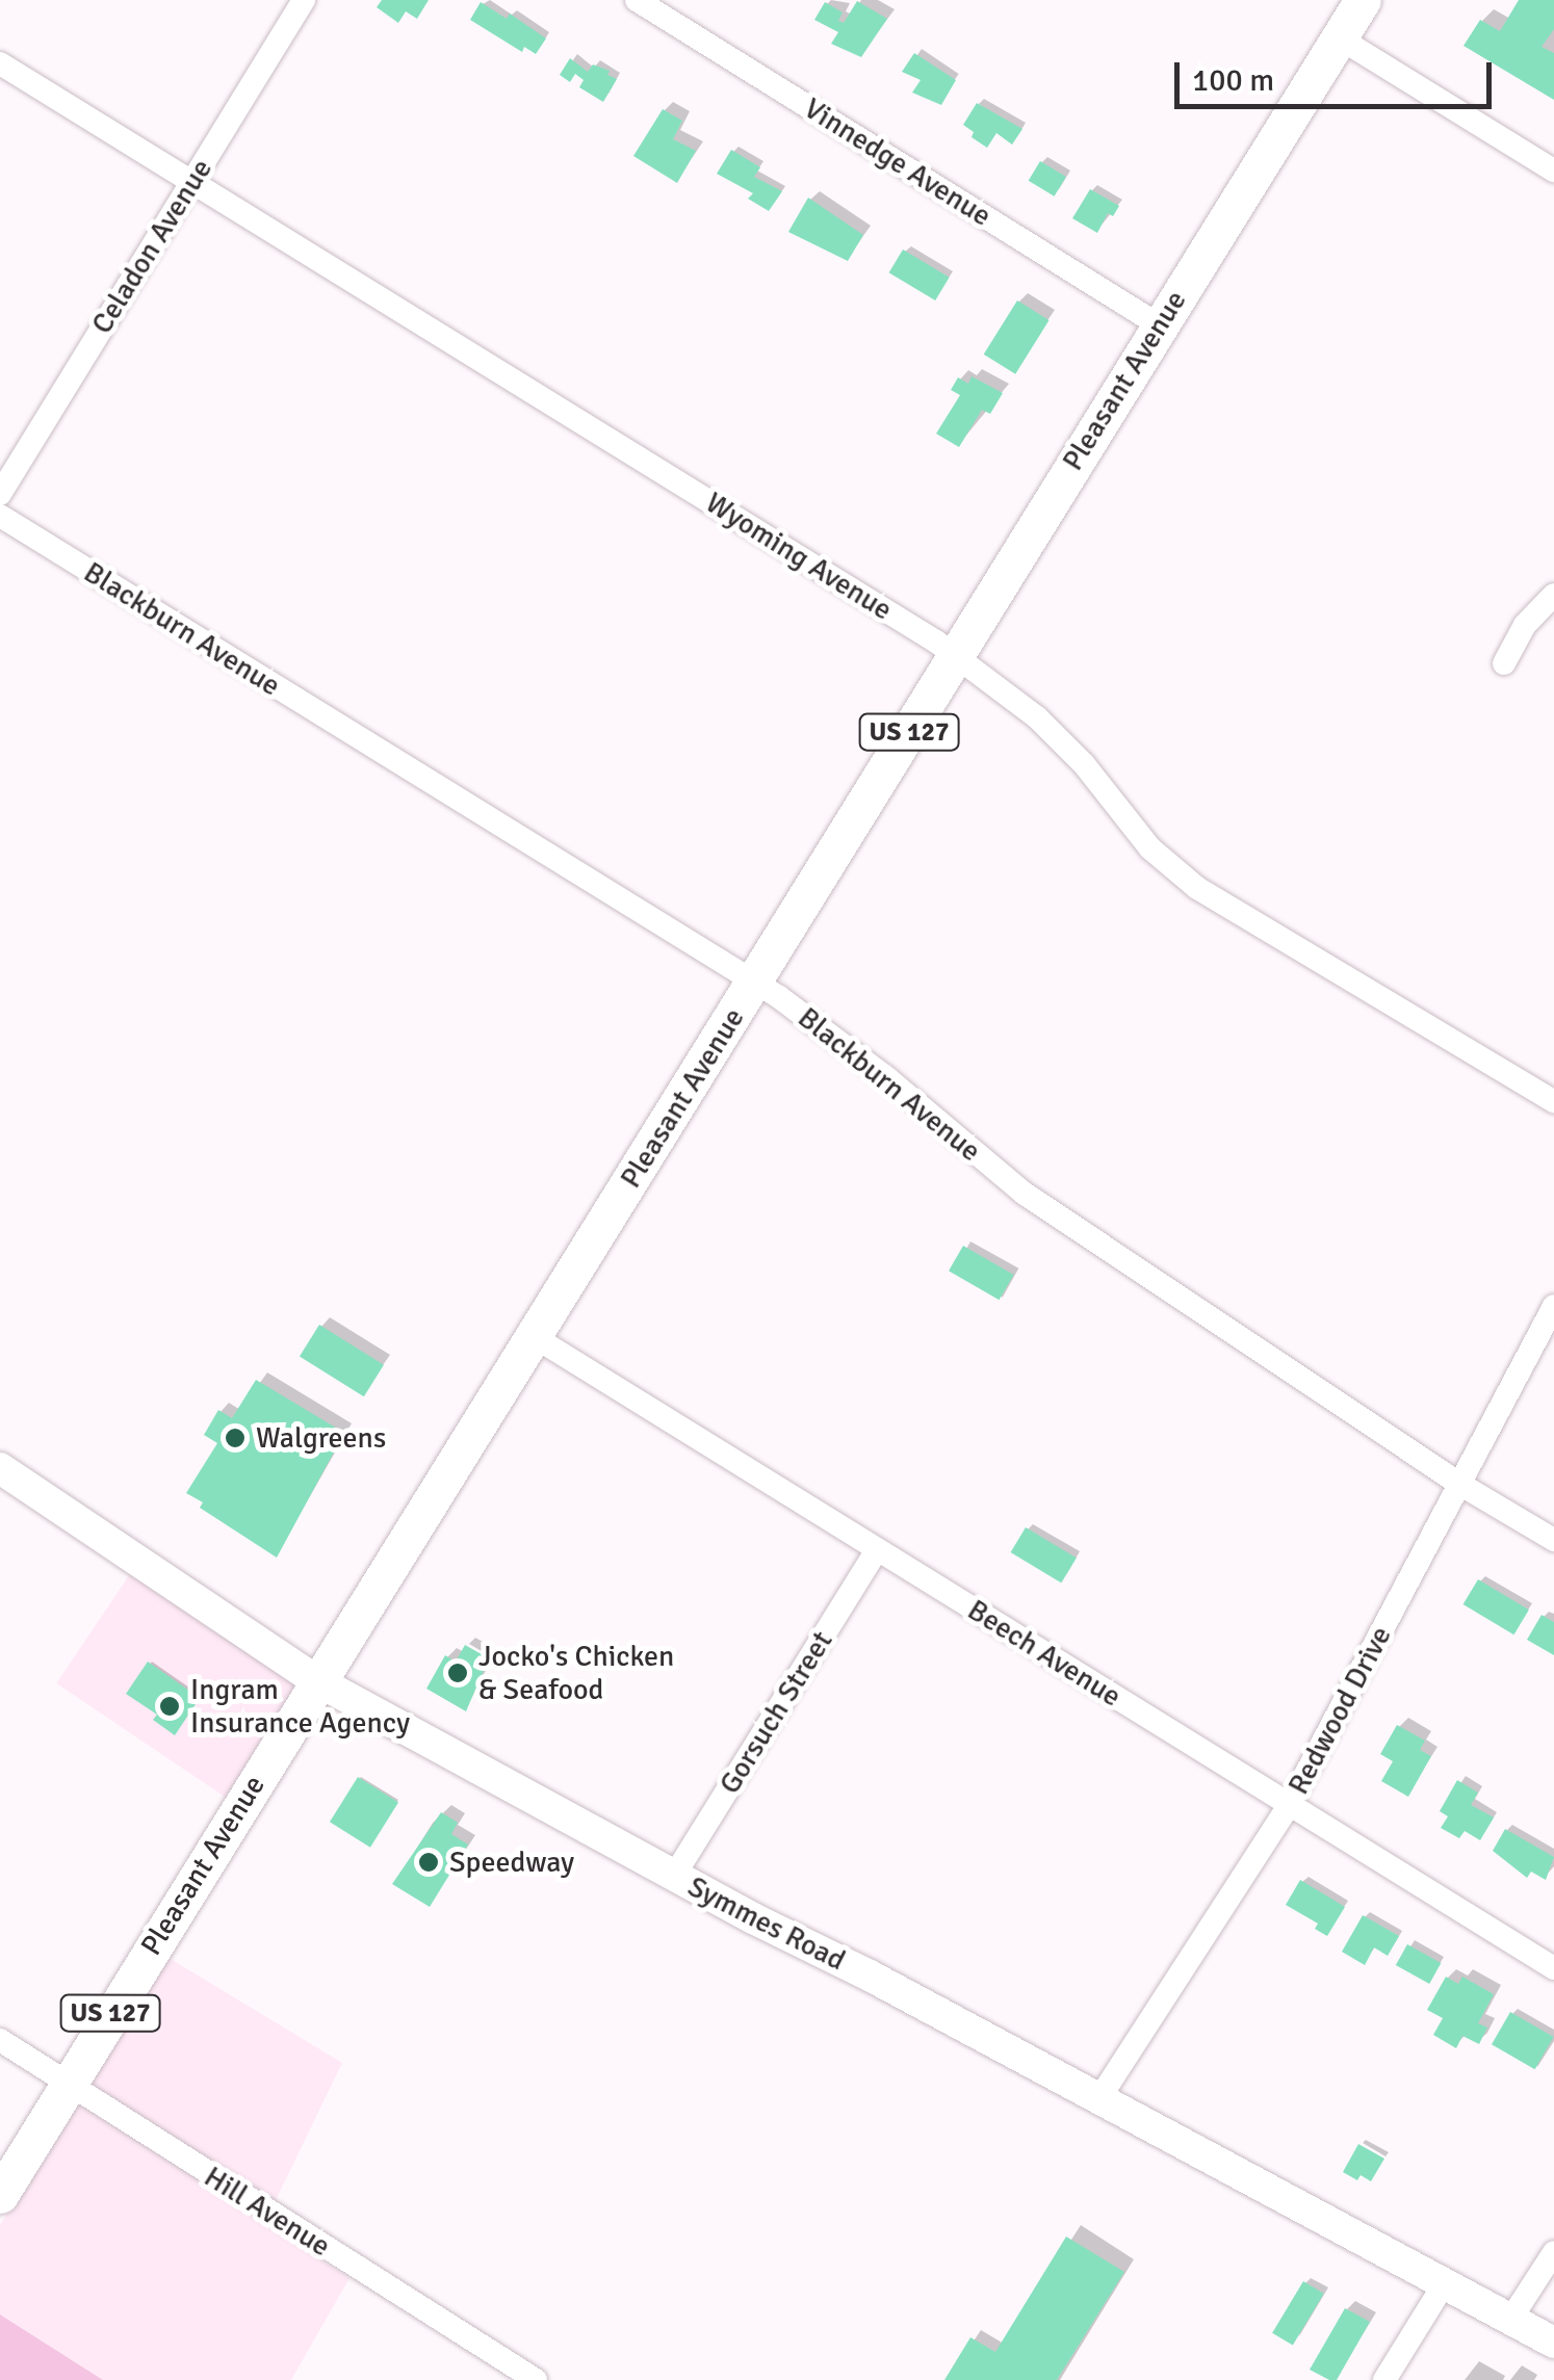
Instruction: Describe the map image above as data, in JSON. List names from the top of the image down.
{
  "streets": {
    "main road": ["Pleasant Avenue", "US 127"],
    "street": [
      "Vinnedge Avenue",
      "Celadon Avenue",
      "Wyoming Avenue",
      "Blackburn Avenue",
      "Beech Avenue",
      "Redwood Drive",
      "Gorsuch Street",
      "Symmes Road",
      "Hill Avenue"
    ]
  },
  "crossings": [
    ["Vinnedge Avenue", "Pleasant Avenue"],
    ["Celadon Avenue", "Wyoming Avenue"],
    ["Pleasant Avenue", "Wyoming Avenue"],
    ["Pleasant Avenue", "Blackburn Avenue"],
    ["Pleasant Avenue", "Beech Avenue"],
    ["Pleasant Avenue", "Symmes Road"],
    ["Pleasant Avenue", "Hill Avenue"],
    ["Blackburn Avenue", "Redwood Drive"],
    ["Beech Avenue", "Redwood Drive"],
    ["Beech Avenue", "Gorsuch Street"],
    ["Redwood Drive", "Symmes Road"],
    ["Gorsuch Street", "Symmes Road"]
  ],
  "places": [
    "Walgreens",
    "Jocko's Chicken & Seafood",
    "Ingram Insurance Agency",
    "Speedway"
  ],
  "scale_bar": "100 m"
}
